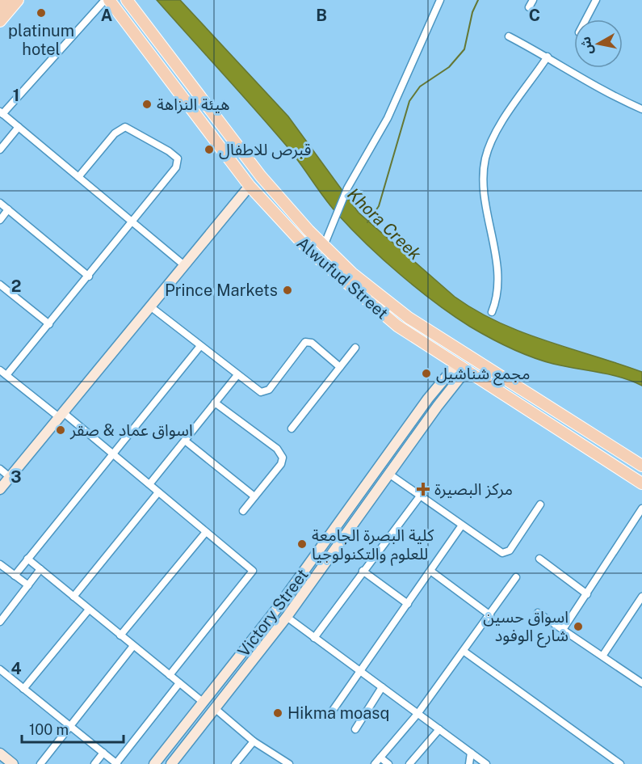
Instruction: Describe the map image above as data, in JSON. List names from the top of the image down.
{
  "streets": {
    "main road": ["Alwufud Street"],
    "street": ["Victory Street"]
  },
  "crossings": [
    ["Alwufud Street", "Victory Street"]
  ],
  "water": ["Khora Creek"],
  "places": {
    "other": [
      "platinum hotel",
      "هيئة النزاهة",
      "قبرص للاطفال",
      "Prince Markets",
      "مجمع شناشيل",
      "اسواق عماد & صقر",
      "كلية البصرة الجامعة للعلوم والتكنولوجيا",
      "اسواق حسين شارع الوفود",
      "Hikma moasq"
    ],
    "health": ["مركز البصيرة"]
  },
  "scale_bar": "100 m",
  "north": "left",
  "grid": {
    "columns": ["A", "B", "C"],
    "rows": [
      "1",
      "2",
      "3",
      "4"
    ]
  }
}
